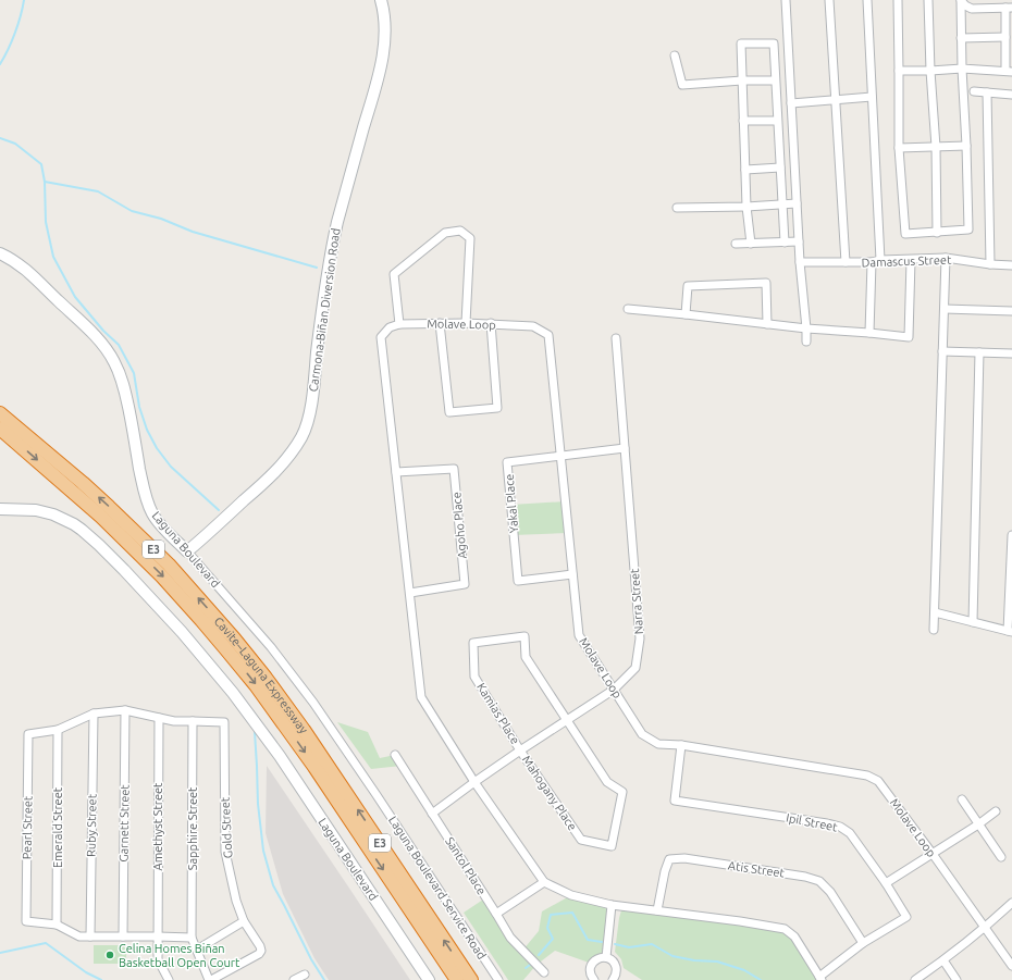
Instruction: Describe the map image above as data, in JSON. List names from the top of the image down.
{
  "streets": {
    "highway": ["E3", "Cavite–Laguna Expressway"],
    "main road": ["Carmona-Biñan Diversion Road", "Laguna Boulevard"],
    "street": [
      "Damascus Street",
      "Molave Loop",
      "Yakal Place",
      "Agoho Place",
      "Narra Street",
      "Kamias Place",
      "Mahogany Place",
      "Ipil Street",
      "Garnett Street",
      "Ruby Street",
      "Amethyst Street",
      "Pearl Street",
      "Emerald Street",
      "Gold Street",
      "Sapphire Street",
      "Santol Place",
      "Atis Street",
      "Laguna Boulevard Service Road"
    ]
  },
  "crossings": [
    ["Carmona-Biñan Diversion Road", "Laguna Boulevard"],
    ["Molave Loop", "Yakal Place"],
    ["Molave Loop", "Narra Street"],
    ["Molave Loop", "Ipil Street"],
    ["Yakal Place", "Narra Street"],
    ["Laguna Boulevard", "Laguna Boulevard Service Road"],
    ["Narra Street", "Kamias Place"],
    ["Narra Street", "Mahogany Place"],
    ["Narra Street", "Santol Place"],
    ["Kamias Place", "Mahogany Place"],
    ["Ipil Street", "Atis Street"],
    ["Pearl Street", "Emerald Street"],
    ["Gold Street", "Sapphire Street"]
  ],
  "places": ["Celina Homes Biñan Basketball Open Court"]
}
